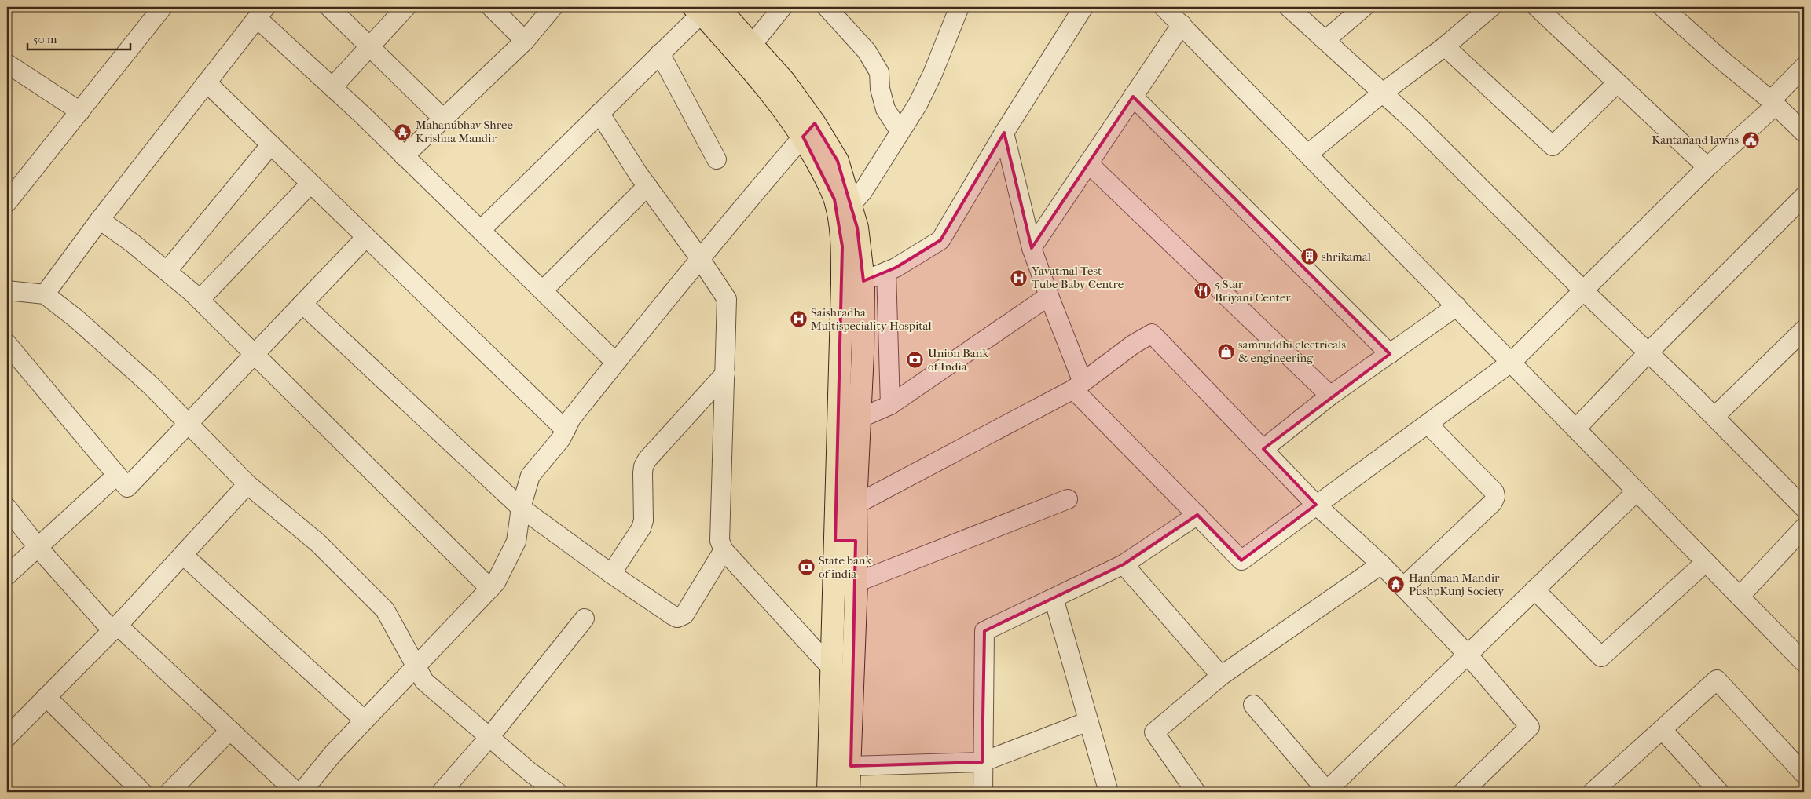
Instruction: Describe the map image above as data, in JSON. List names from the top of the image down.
{
  "places": {
    "temple": ["Mahanubhav Shree Krishna Mandir", "Hanuman Mandir PushpKunj Society"],
    "public building": ["Kantanand lawns"],
    "building": ["shrikamal"],
    "hospital": ["Yavatmal Test Tube Baby Centre", "Saishradha Multispeciality Hospital"],
    "restaurant": ["5 Star Briyani Center"],
    "shop": ["samruddhi electricals & engineering"],
    "bank": ["Union Bank of India", "State bank of india"]
  },
  "scale_bar": "50 m"
}
